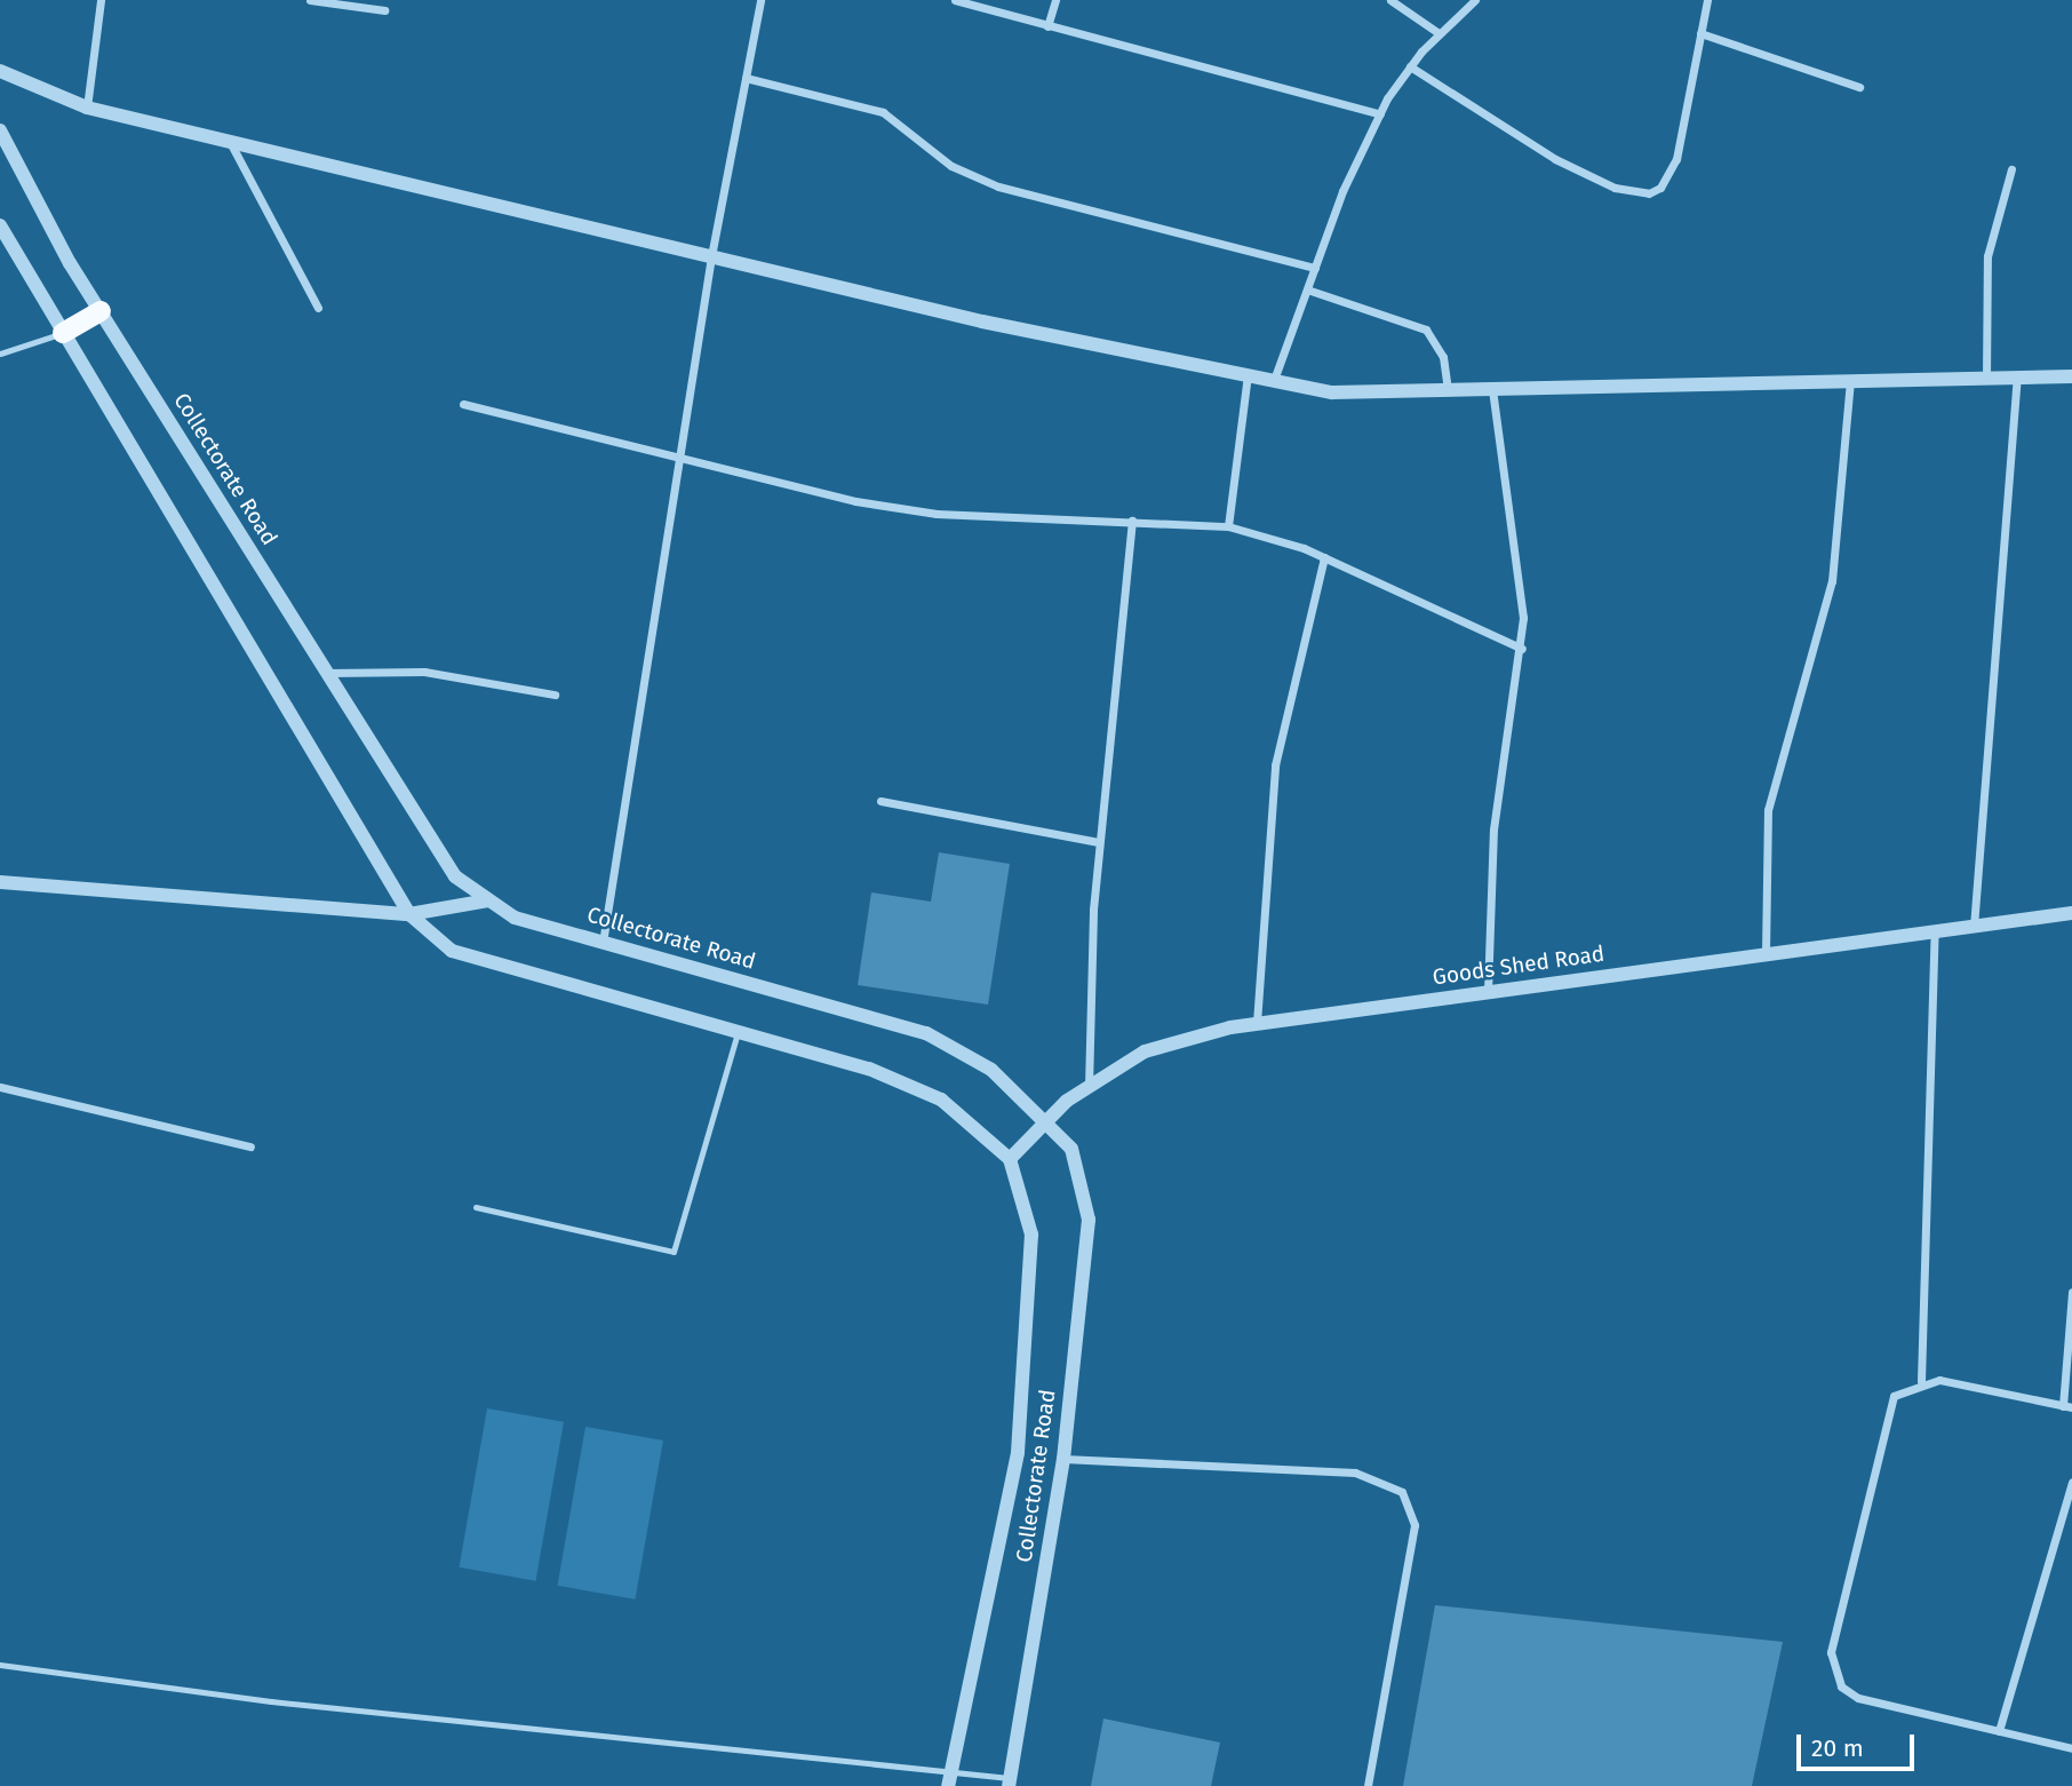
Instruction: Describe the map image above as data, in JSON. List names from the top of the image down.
{
  "streets": {
    "street": ["Collectorate Road", "Goods Shed Road"]
  },
  "crossings": [
    ["Collectorate Road", "Goods Shed Road"]
  ],
  "scale_bar": "20 m"
}
